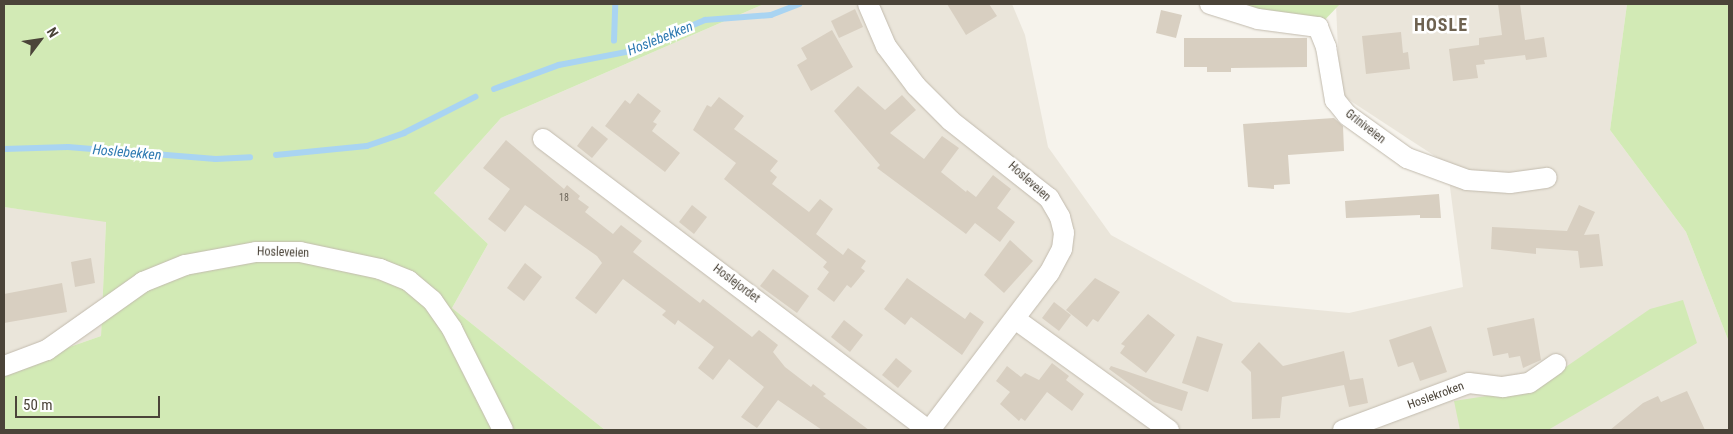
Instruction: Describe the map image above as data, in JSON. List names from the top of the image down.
{
  "streets": {
    "street": [
      "Griniveien",
      "Hosleveien",
      "Hoslejordet",
      "Hoslekroken"
    ]
  },
  "crossings": [
    ["Hosleveien", "Hoslejordet"]
  ],
  "districts": ["HOSLE"],
  "water": ["Hoslebekken"],
  "house_numbers": ["18"],
  "scale_bar": "50 m",
  "north": "top right"
}
